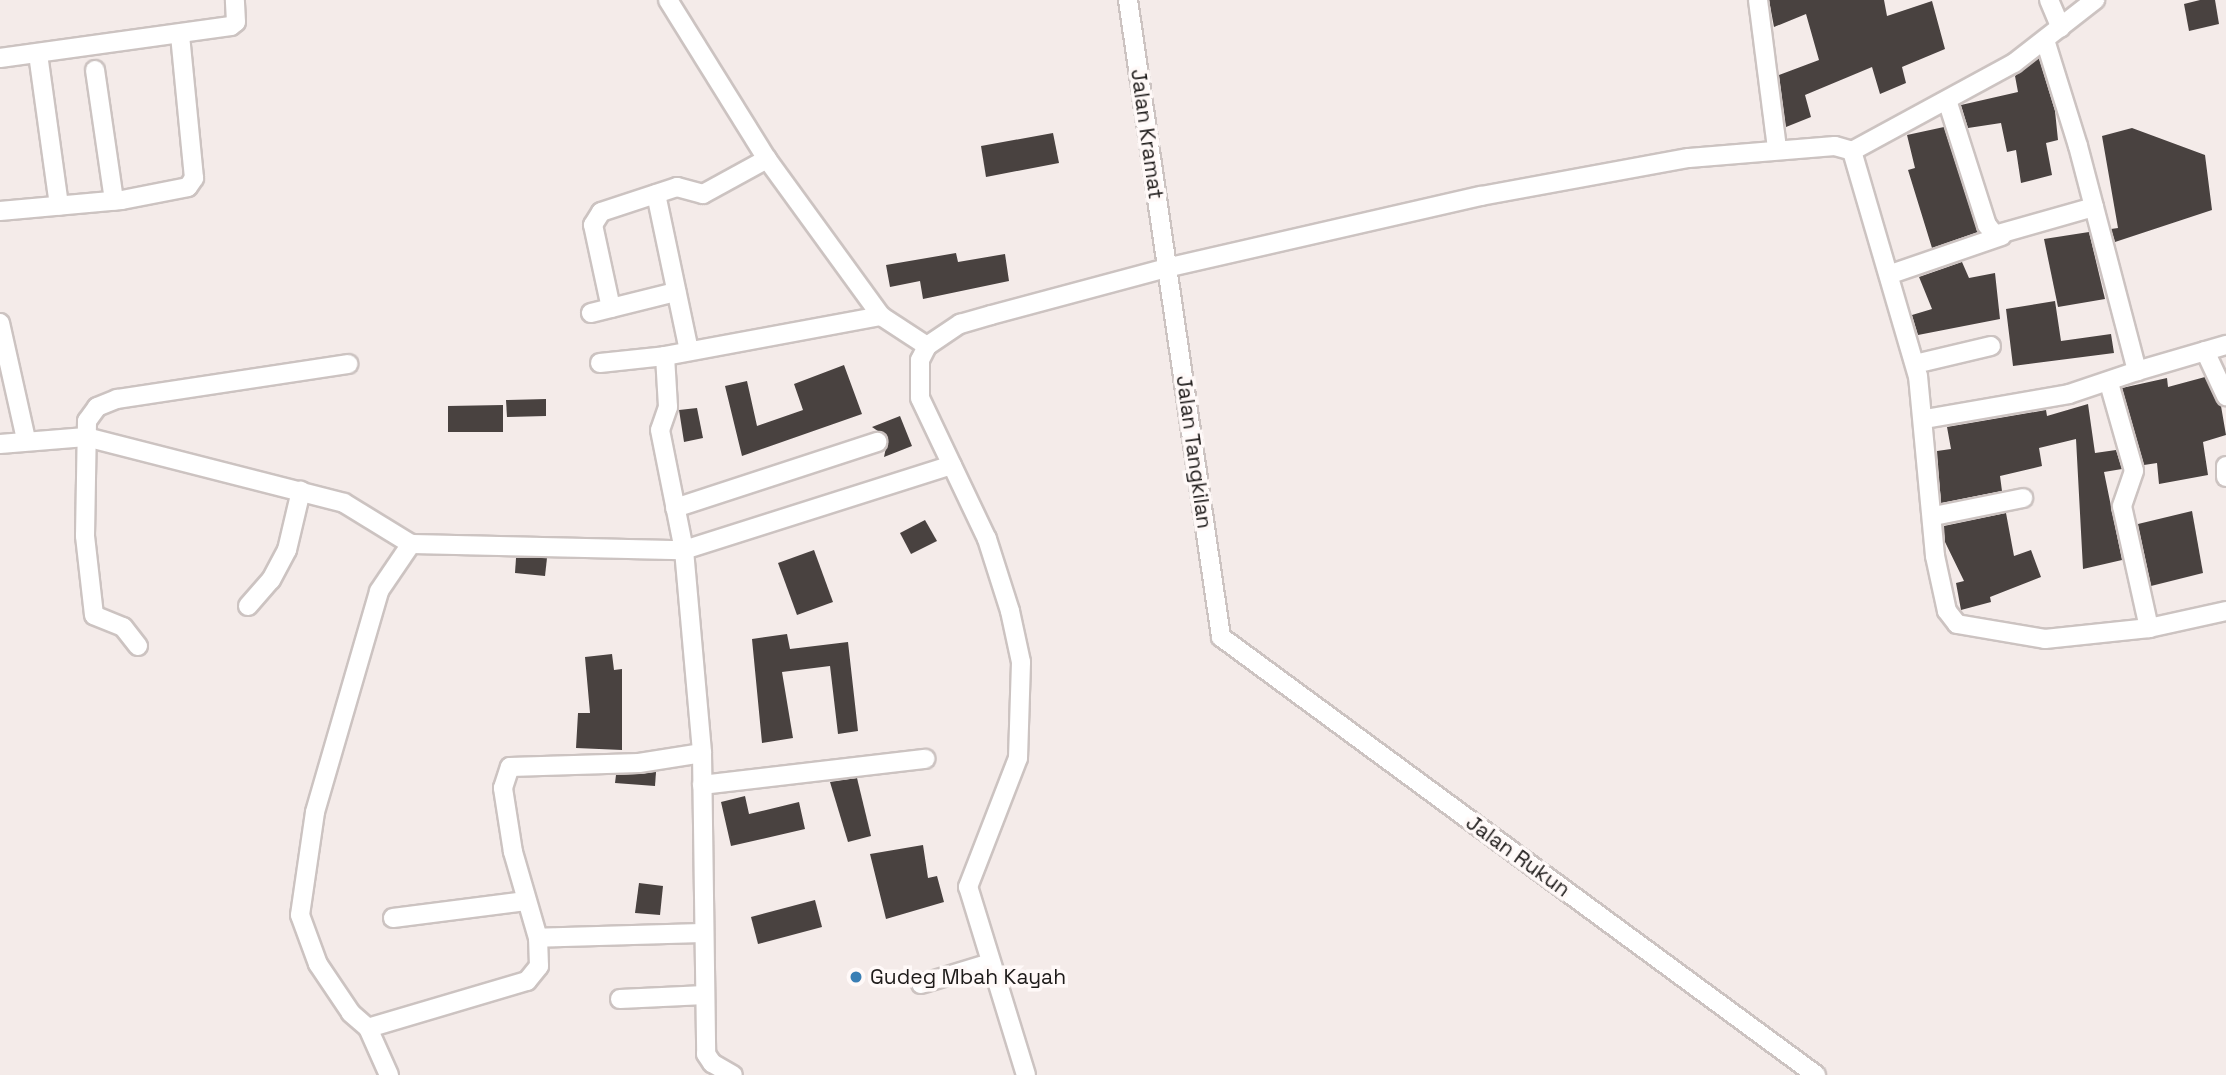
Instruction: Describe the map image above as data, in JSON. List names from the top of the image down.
{
  "streets": {
    "street": ["Jalan Kramat", "Jalan Tangkilan", "Jalan Rukun"]
  },
  "crossings": [
    ["Jalan Kramat", "Jalan Tangkilan"],
    ["Jalan Tangkilan", "Jalan Rukun"]
  ],
  "places": ["Gudeg Mbah Kayah"]
}
